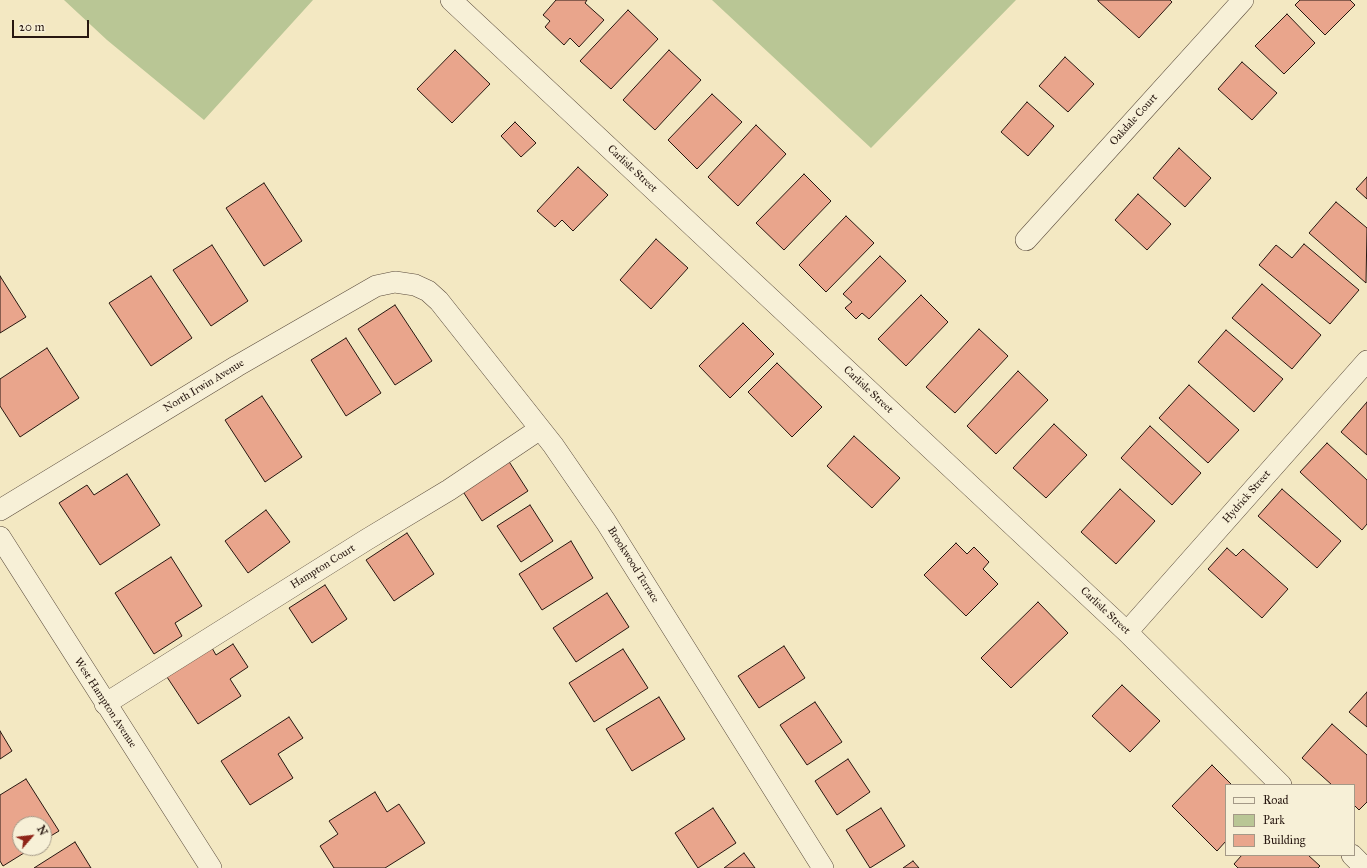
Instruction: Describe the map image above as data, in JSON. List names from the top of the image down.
{
  "streets": {
    "street": [
      "Oakdale Court",
      "Carlisle Street",
      "North Irwin Avenue",
      "Hydrick Street",
      "Brookwood Terrace",
      "Hampton Court",
      "West Hampton Avenue"
    ]
  },
  "crossings": [
    ["Carlisle Street", "Hydrick Street"],
    ["North Irwin Avenue", "Brookwood Terrace"],
    ["Brookwood Terrace", "Hampton Court"],
    ["Hampton Court", "West Hampton Avenue"]
  ],
  "legend": ["Road", "Park", "Building"],
  "scale_bar": "20 m",
  "north": "top right"
}
